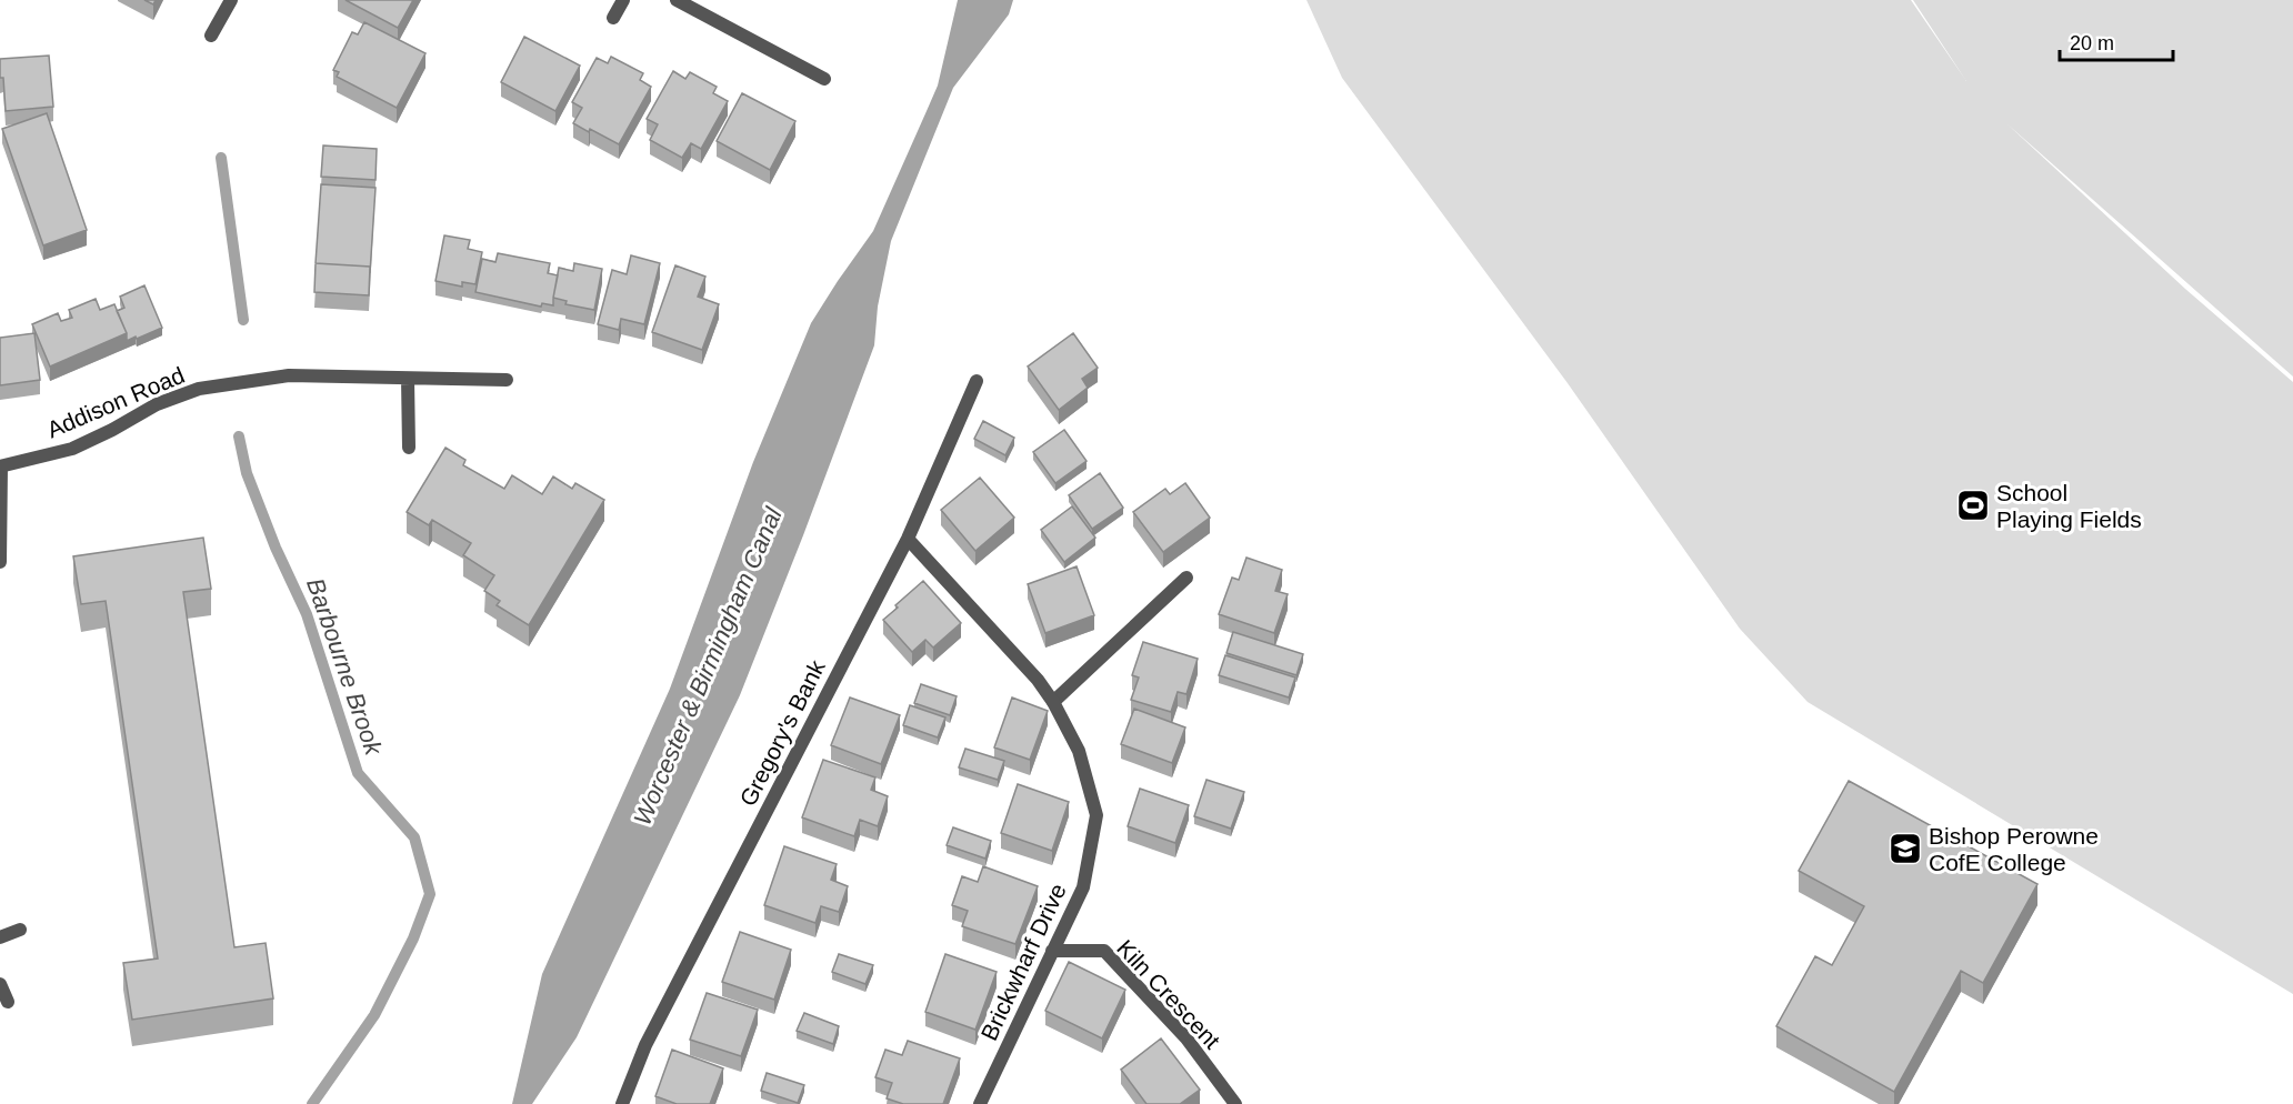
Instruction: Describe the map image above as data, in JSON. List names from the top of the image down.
{
  "streets": {
    "street": [
      "Addison Road",
      "Gregory's Bank",
      "Brickwharf Drive",
      "Kiln Crescent"
    ]
  },
  "crossings": [
    ["Gregory's Bank", "Brickwharf Drive"],
    ["Brickwharf Drive", "Kiln Crescent"]
  ],
  "water": ["Barbourne Brook", "Worcester & Birmingham Canal"],
  "places": {
    "sports": ["School Playing Fields"],
    "school or university": ["Bishop Perowne CofE College"]
  },
  "scale_bar": "20 m"
}
